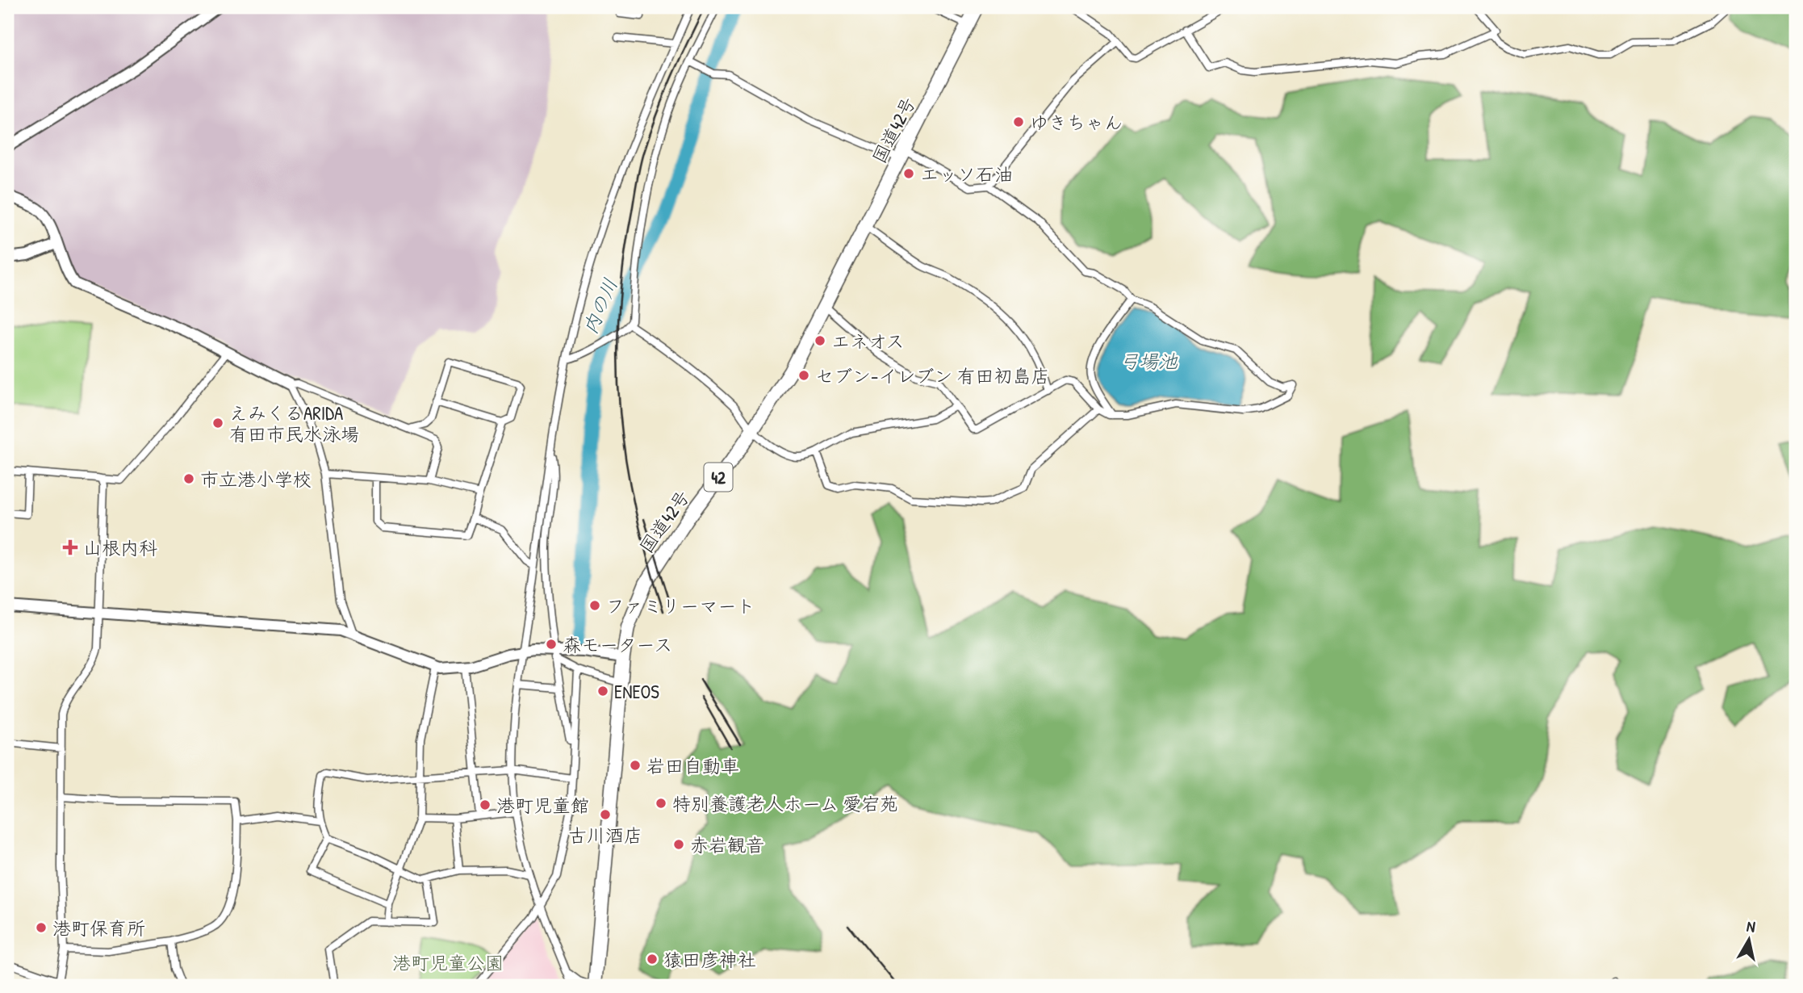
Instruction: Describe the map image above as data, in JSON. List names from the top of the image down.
{
  "streets": {
    "highway": ["国道42号", "42"]
  },
  "water": ["内の川", "弓場池"],
  "parks": ["港町児童公園"],
  "places": {
    "other": [
      "ゆきちゃん",
      "エッソ石油",
      "エネオス",
      "セブン-イレブン 有田初島店",
      "えみくるARIDA 有田市民水泳場",
      "市立港小学校",
      "ファミリーマート",
      "森モータース",
      "ENEOS",
      "岩田自動車",
      "特別養護老人ホーム 愛宕苑",
      "港町児童館",
      "古川酒店",
      "赤岩観音",
      "港町保育所",
      "猿田彦神社"
    ],
    "health": ["山根内科"]
  },
  "north": "top"
}
